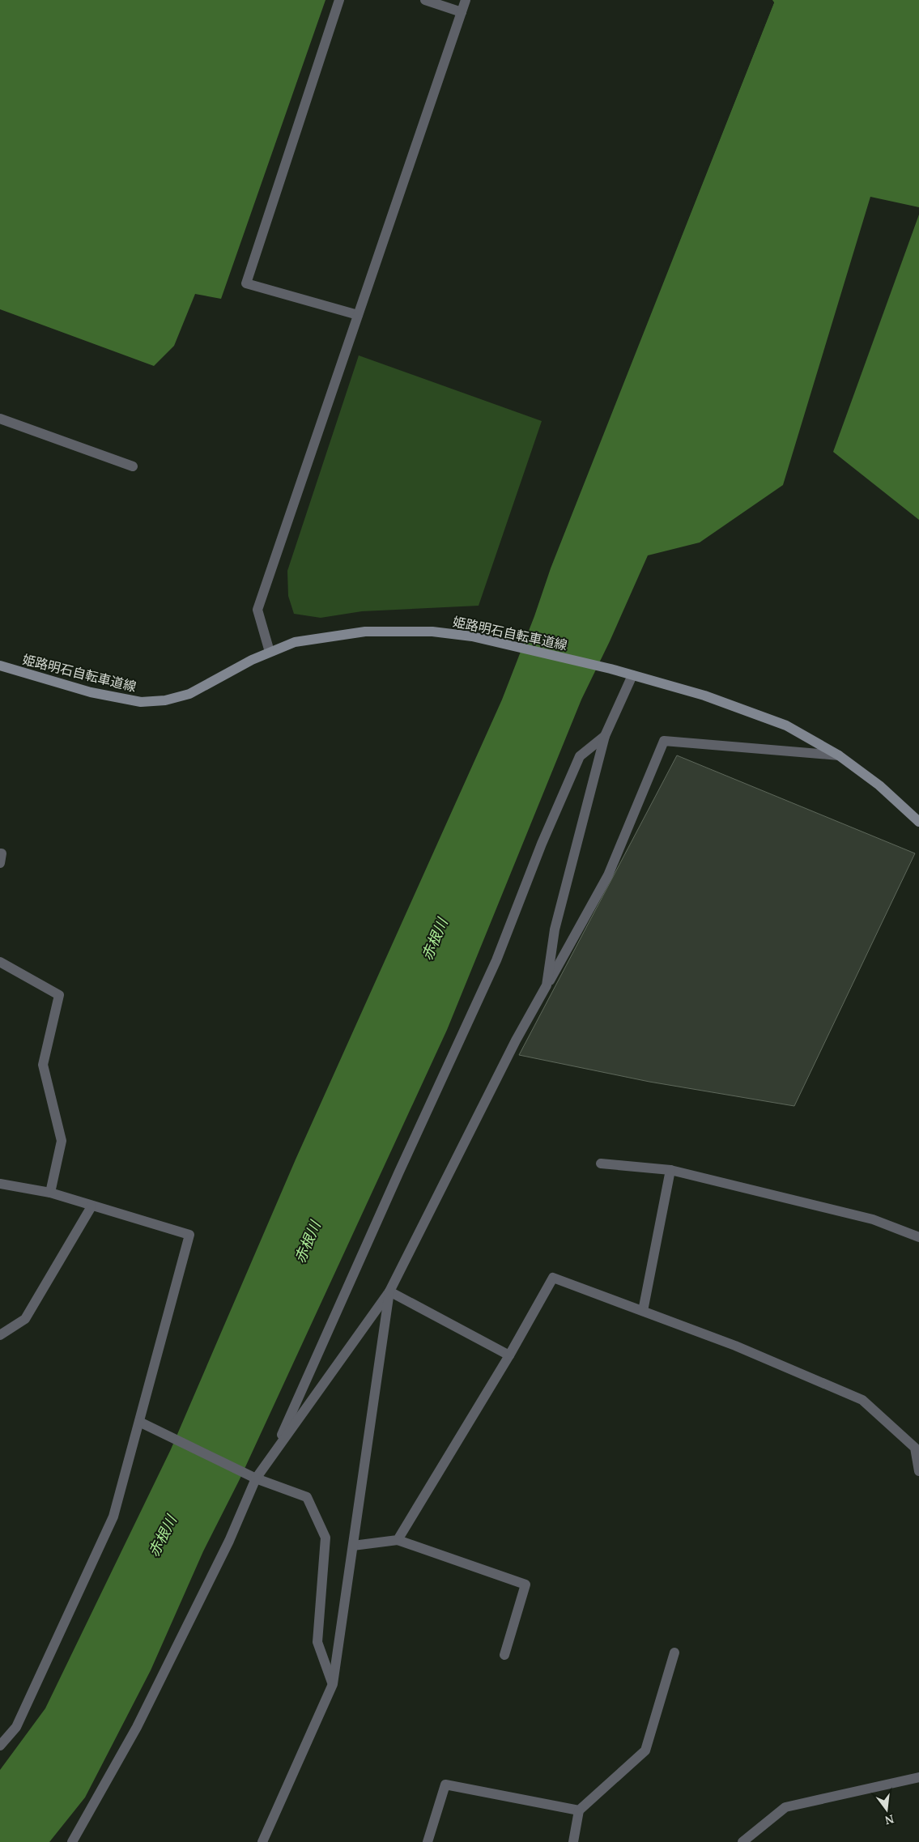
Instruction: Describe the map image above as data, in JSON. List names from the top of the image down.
{
  "streets": {
    "main road": ["姫路明石自転車道線"]
  },
  "water": ["赤根川"],
  "north": "bottom"
}
